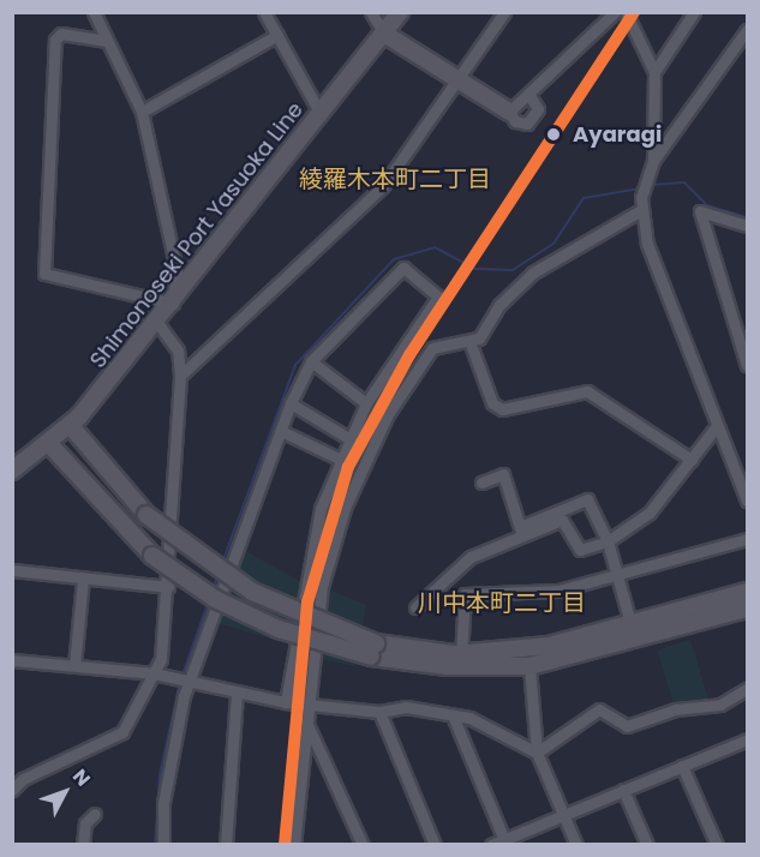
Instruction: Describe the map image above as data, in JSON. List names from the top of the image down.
{
  "streets": {
    "main road": ["Shimonoseki Port Yasuoka Line"]
  },
  "districts": ["綾羅木本町二丁目", "川中本町二丁目"],
  "places": ["Ayaragi"],
  "north": "top right"
}
